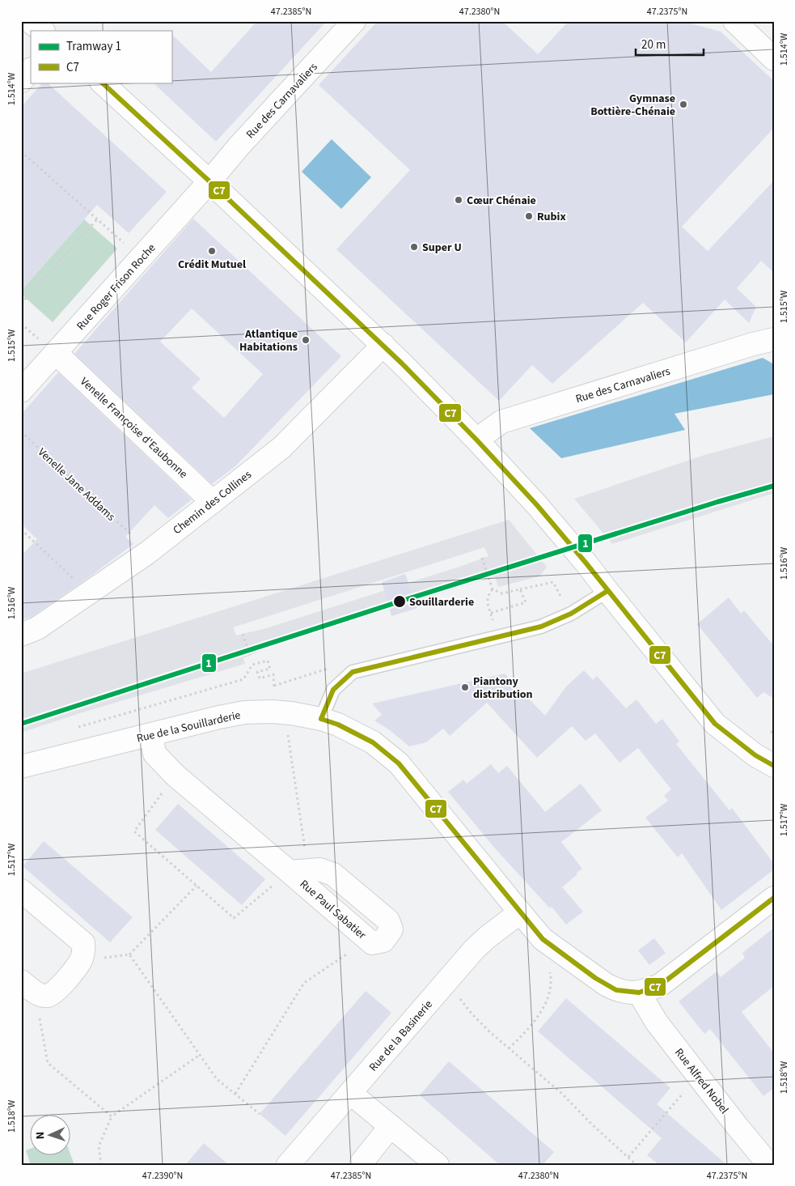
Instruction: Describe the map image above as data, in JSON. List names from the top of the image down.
{
  "streets": {
    "street": [
      "Rue des Carnavaliers",
      "Rue Roger Frison Roche",
      "Venelle Françoise d'Eaubonne",
      "Chemin des Collines",
      "Rue de la Souillarderie",
      "Rue Paul Sabatier",
      "Rue de la Basinerie",
      "Rue Alfred Nobel"
    ],
    "path": ["Venelle Jane Addams"]
  },
  "crossings": [
    ["Rue des Carnavaliers", "Rue Roger Frison Roche"],
    ["Rue Roger Frison Roche", "Venelle Françoise d'Eaubonne"],
    ["Venelle Françoise d'Eaubonne", "Chemin des Collines"],
    ["Rue de la Souillarderie", "Rue Paul Sabatier"],
    ["Rue de la Souillarderie", "Rue de la Basinerie"],
    ["Rue de la Souillarderie", "Rue Alfred Nobel"]
  ],
  "places": [
    "Gymnase Bottière-Chénaie",
    "Cœur Chénaie",
    "Rubix",
    "Super U",
    "Crédit Mutuel",
    "Atlantique Habitations",
    "Souillarderie",
    "Piantony distribution"
  ],
  "lines": ["transit line C7", "tram line 1"],
  "legend": ["Tramway 1", "C7"],
  "scale_bar": "20 m",
  "north": "left",
  "coordinates": [
    "47.2385°N",
    "47.2380°N",
    "47.2375°N",
    "1.514°W",
    "1.515°W",
    "1.516°W",
    "1.517°W",
    "1.518°W",
    "47.2390°N"
  ]
}
